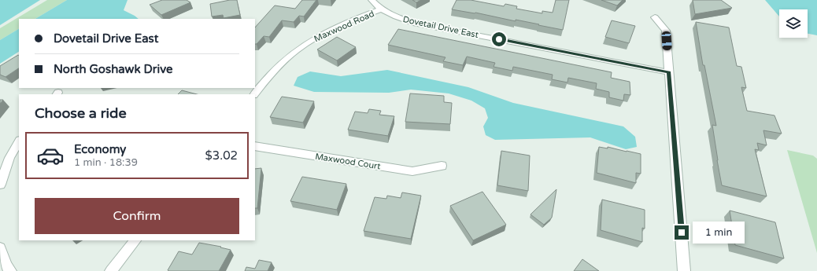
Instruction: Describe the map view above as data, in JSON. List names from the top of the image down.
{
  "streets": {
    "street": ["Maxwood Road", "Dovetail Drive East", "Maxwood Court"]
  },
  "crossings": [
    ["Maxwood Road", "Dovetail Drive East"]
  ],
  "page": {
    "banner": ["Dovetail Drive East", "North Goshawk Drive"],
    "heading": "Choose a ride",
    "list": [
      {
        "name": "Economy",
        "note": "1 min · 18:39",
        "value": "$3.02"
      }
    ],
    "buttons": "Confirm",
    "bubble": "1 min"
  }
}
